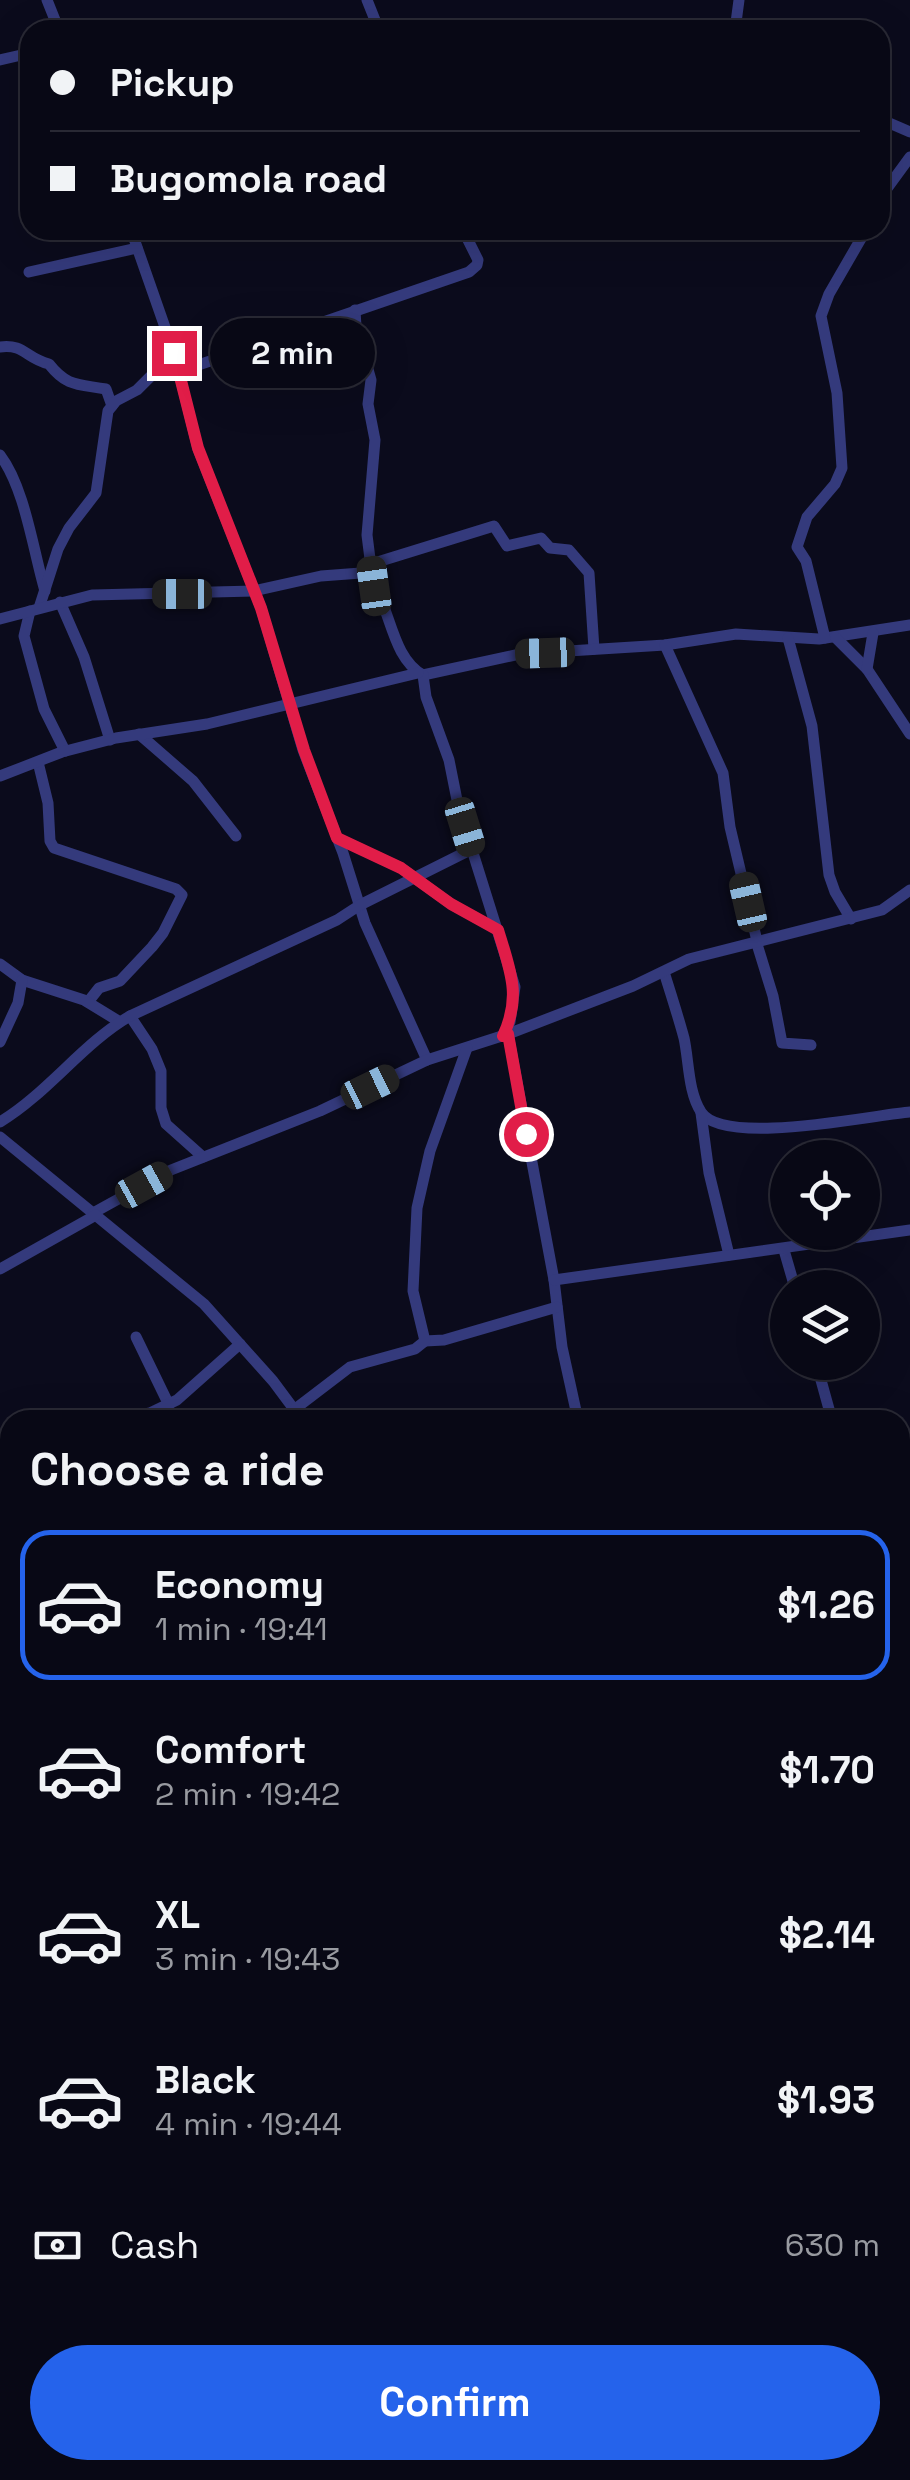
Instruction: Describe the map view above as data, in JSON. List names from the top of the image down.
{
  "page": {
    "banner": ["Pickup", "Bugomola road"],
    "bubble": "2 min",
    "heading": "Choose a ride",
    "list": [
      {
        "name": "Economy",
        "note": "1 min · 19:41",
        "value": "$1.26"
      },
      {
        "name": "Comfort",
        "note": "2 min · 19:42",
        "value": "$1.70"
      },
      {
        "name": "XL",
        "note": "3 min · 19:43",
        "value": "$2.14"
      },
      {
        "name": "Black",
        "note": "4 min · 19:44",
        "value": "$1.93"
      }
    ],
    "pay": ["Cash", "630 m"],
    "buttons": "Confirm"
  }
}
